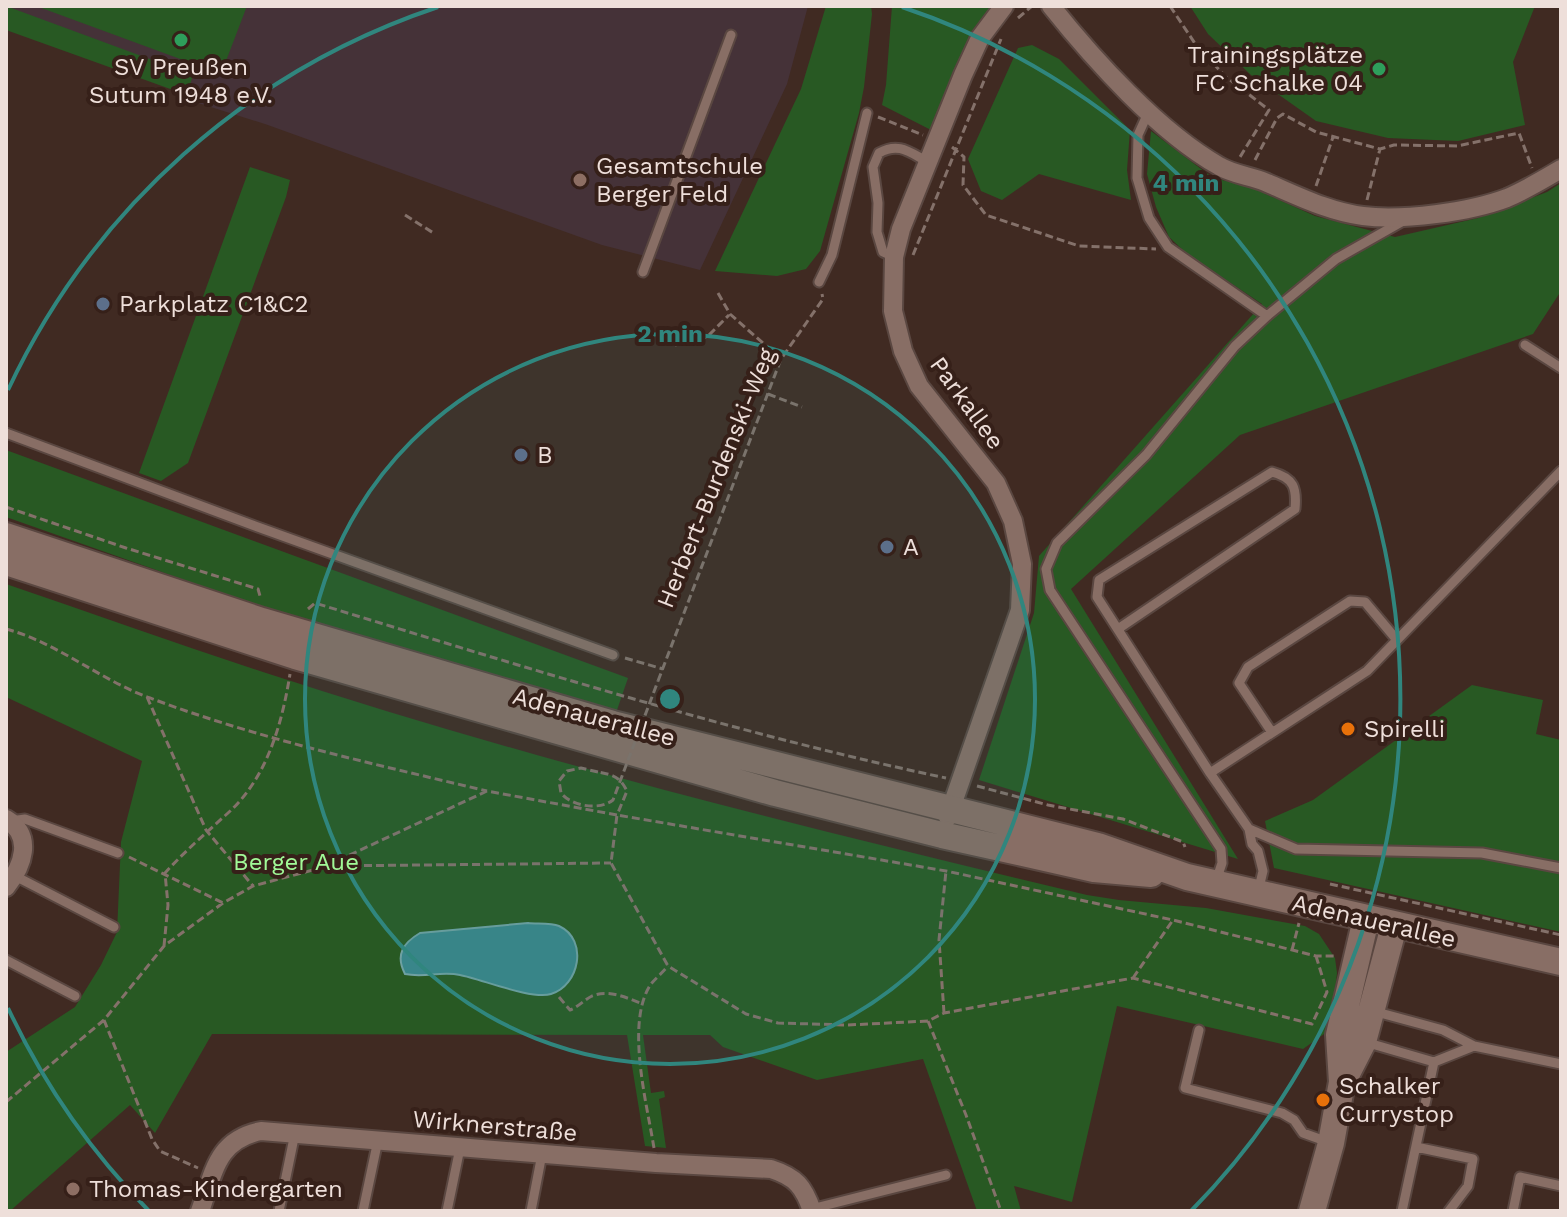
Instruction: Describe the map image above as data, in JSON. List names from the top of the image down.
{
  "streets": {
    "main road": ["Adenauerallee"],
    "street": ["Parkallee", "Wirknerstraße"],
    "path": ["Herbert-Burdenski-Weg"]
  },
  "crossings": [
    ["Parkallee", "Adenauerallee"]
  ],
  "parks": ["Berger Aue"],
  "places": [
    "SV Preußen Sutum 1948 e.V.",
    "Trainingsplätze FC Schalke 04",
    "Gesamtschule Berger Feld",
    "Parkplatz C1&C2",
    "B",
    "A",
    "Spirelli",
    "Schalker Currystop",
    "Thomas-Kindergarten"
  ],
  "rings": ["4 min", "2 min"]
}
